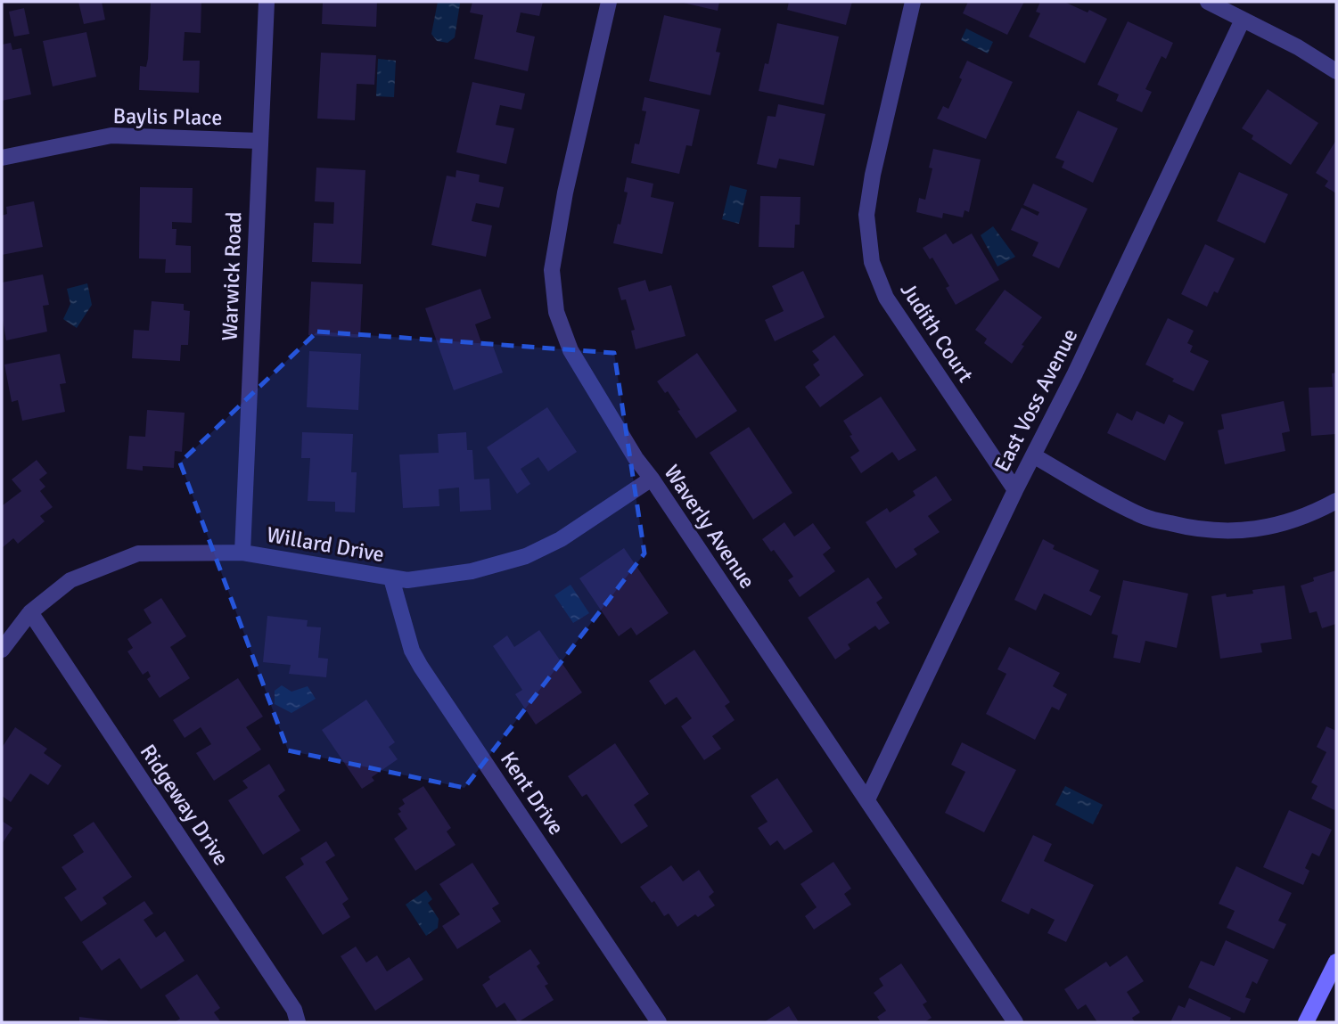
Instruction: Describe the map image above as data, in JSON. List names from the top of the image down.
{
  "streets": {
    "street": [
      "Baylis Place",
      "Warwick Road",
      "Judith Court",
      "East Voss Avenue",
      "Waverly Avenue",
      "Willard Drive",
      "Kent Drive",
      "Ridgeway Drive"
    ]
  },
  "crossings": [
    ["Baylis Place", "Warwick Road"],
    ["Warwick Road", "Willard Drive"],
    ["Judith Court", "East Voss Avenue"],
    ["East Voss Avenue", "Waverly Avenue"],
    ["Waverly Avenue", "Willard Drive"],
    ["Willard Drive", "Kent Drive"],
    ["Willard Drive", "Ridgeway Drive"]
  ]
}
